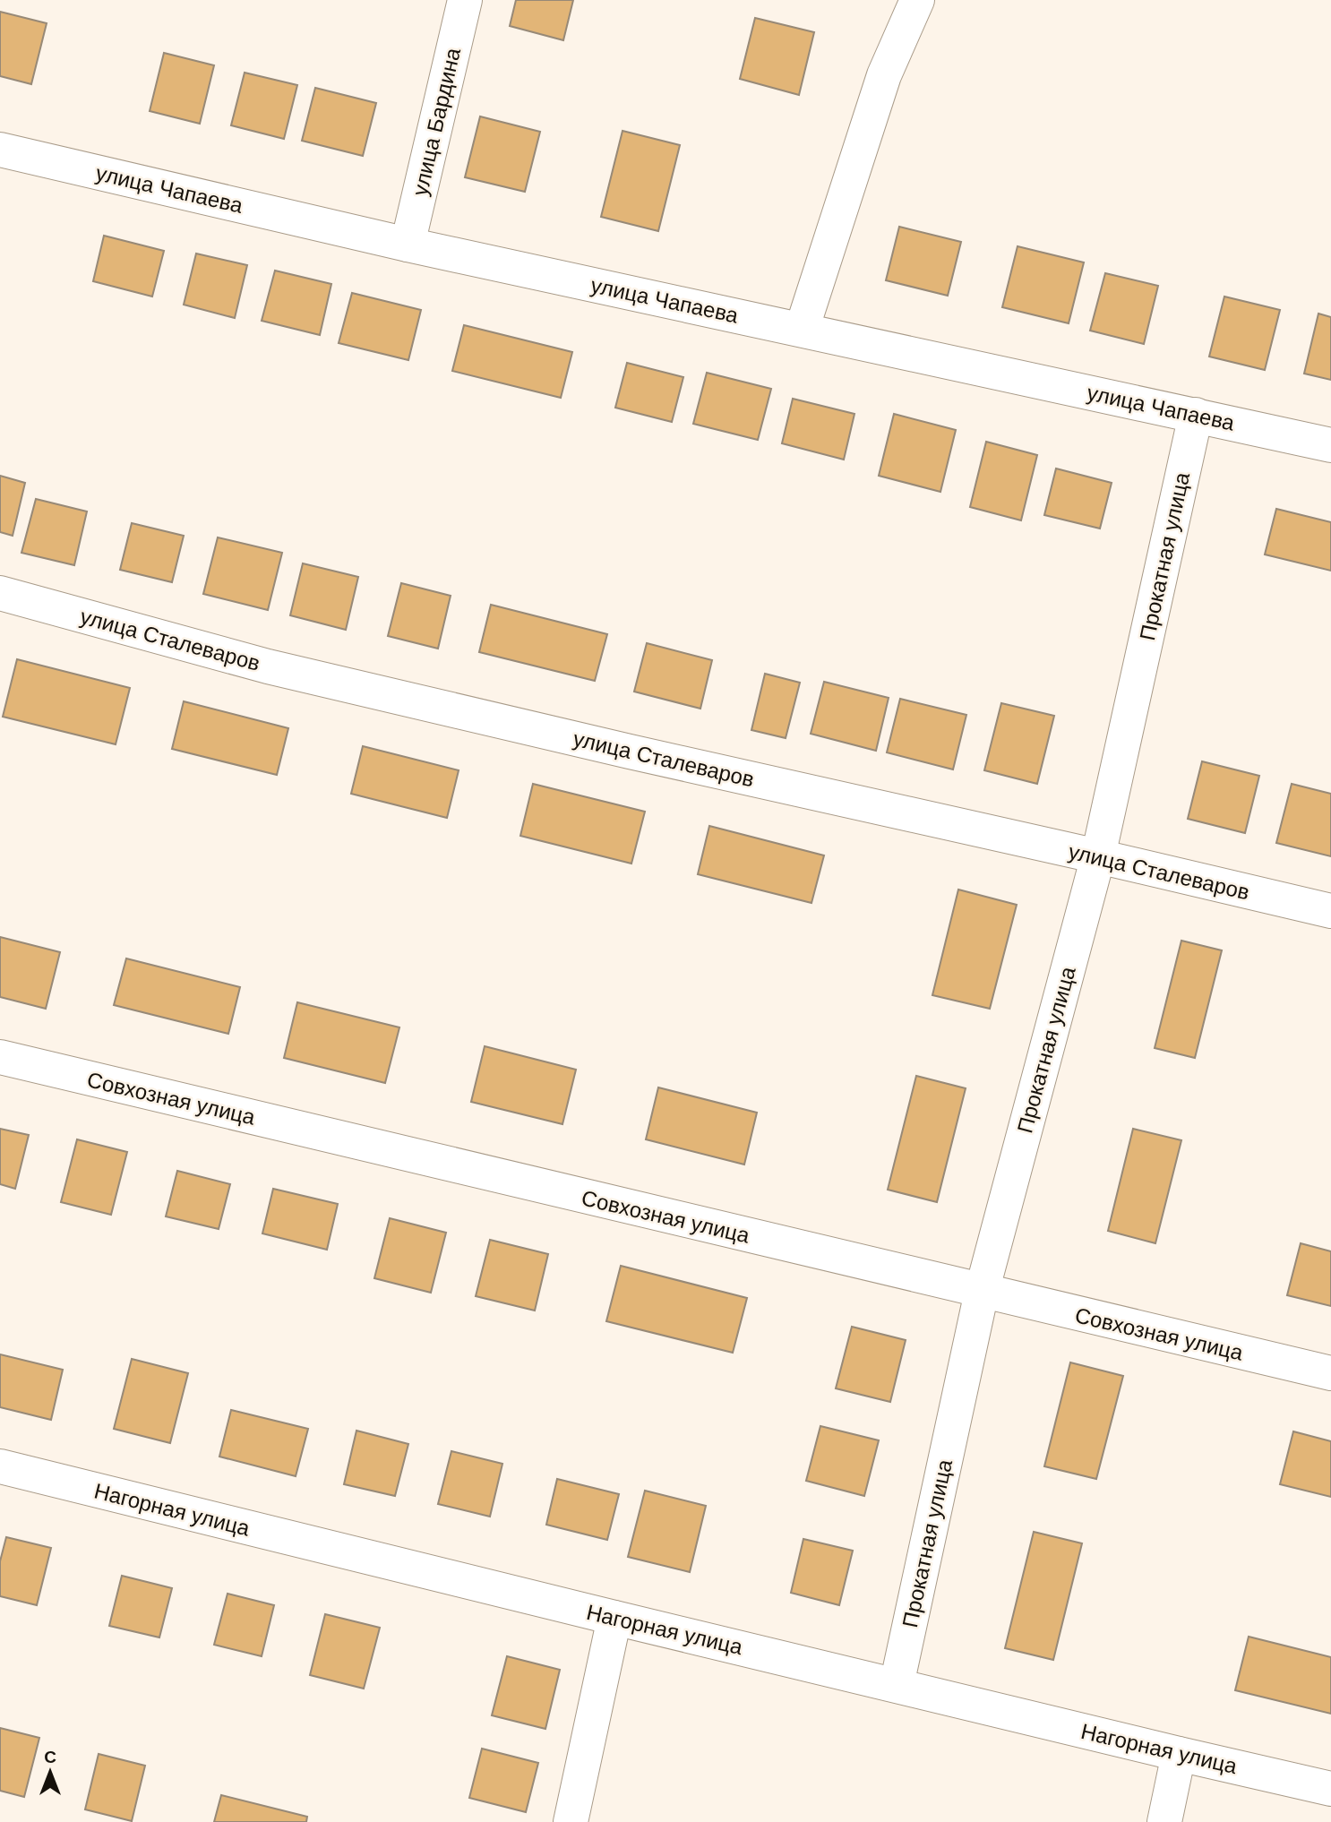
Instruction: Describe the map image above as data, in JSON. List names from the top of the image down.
{
  "streets": {
    "street": [
      "улица Бардина",
      "улица Чапаева",
      "Прокатная улица",
      "улица Сталеваров",
      "Совхозная улица",
      "Нагорная улица"
    ]
  },
  "crossings": [
    ["улица Бардина", "улица Чапаева"],
    ["улица Чапаева", "Прокатная улица"],
    ["Прокатная улица", "улица Сталеваров"],
    ["Прокатная улица", "Совхозная улица"],
    ["Прокатная улица", "Нагорная улица"]
  ],
  "north": "top"
}
